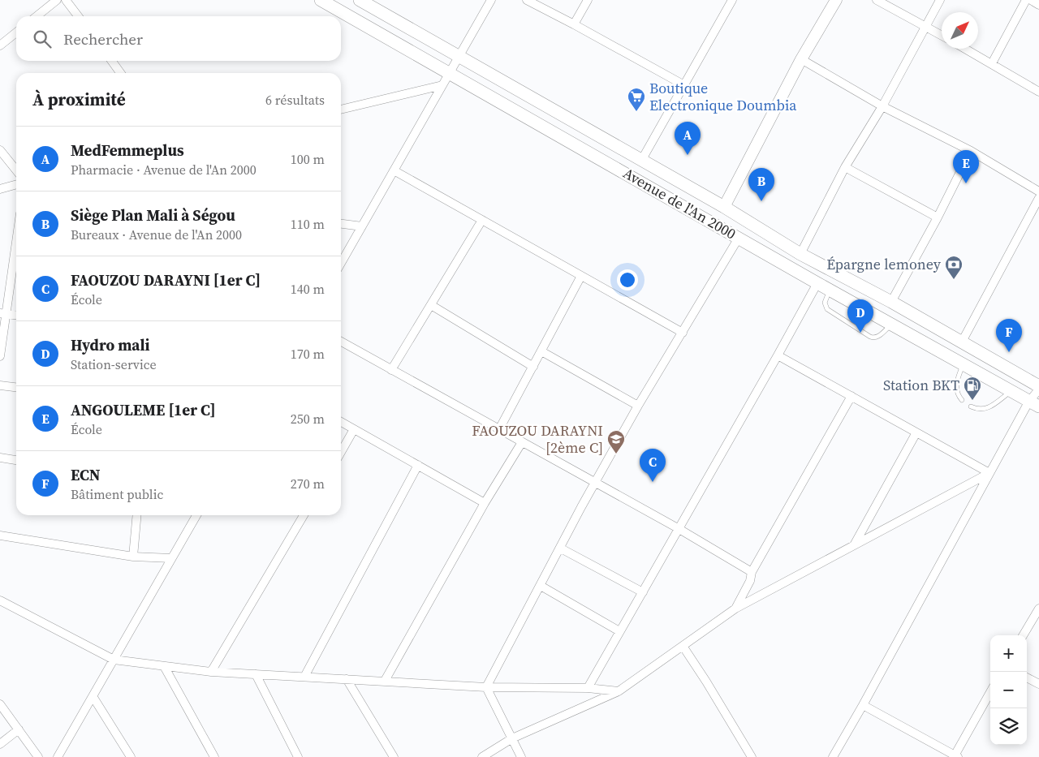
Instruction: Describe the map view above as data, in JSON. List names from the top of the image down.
{
  "streets": {
    "main road": ["Avenue de l'An 2000"]
  },
  "places": {
    "supermarket": ["Boutique Electronique Doumbia"],
    "bank": ["Épargne lemoney"],
    "fuel station": ["Station BKT"],
    "school or university": ["FAOUZOU DARAYNI [2ème C]"]
  },
  "north": "top right",
  "page": {
    "search": "Rechercher",
    "heading": ["À proximité", "6 résultats"],
    "pins": [
      "A",
      "E",
      "B",
      "D",
      "F",
      "C"
    ],
    "list": [
      {
        "mark": "A",
        "name": "MedFemmeplus",
        "note": "Pharmacie · Avenue de l'An 2000",
        "value": "100 m"
      },
      {
        "mark": "B",
        "name": "Siège Plan Mali à Ségou",
        "note": "Bureaux · Avenue de l'An 2000",
        "value": "110 m"
      },
      {
        "mark": "C",
        "name": "FAOUZOU DARAYNI [1er C]",
        "note": "École",
        "value": "140 m"
      },
      {
        "mark": "D",
        "name": "Hydro mali",
        "note": "Station-service",
        "value": "170 m"
      },
      {
        "mark": "E",
        "name": "ANGOULEME [1er C]",
        "note": "École",
        "value": "250 m"
      },
      {
        "mark": "F",
        "name": "ECN",
        "note": "Bâtiment public",
        "value": "270 m"
      }
    ],
    "map_buttons": ["+", "−"]
  }
}
